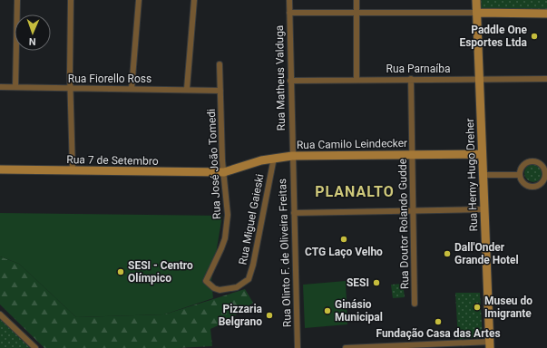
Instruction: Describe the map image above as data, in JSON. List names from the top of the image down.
{
  "streets": {
    "street": [
      "Rua Parnaíba",
      "Rua Matheus Valduga",
      "Rua Fiorello Ross",
      "Rua Camilo Leindecker",
      "Rua 7 de Setembro",
      "Rua José João Tomedi",
      "Rua Herny Hugo Dreher",
      "Rua Miguel Gaieski",
      "Rua Doutor Rolando Gudde",
      "Rua Olinto F. de Oliveira Freitas"
    ]
  },
  "crossings": [
    ["Rua Parnaíba", "Rua Matheus Valduga"],
    ["Rua Parnaíba", "Rua Herny Hugo Dreher"],
    ["Rua Parnaíba", "Rua Doutor Rolando Gudde"],
    ["Rua Matheus Valduga", "Rua Camilo Leindecker"],
    ["Rua Matheus Valduga", "Rua Olinto F. de Oliveira Freitas"],
    ["Rua Fiorello Ross", "Rua José João Tomedi"],
    ["Rua Camilo Leindecker", "Rua 7 de Setembro"],
    ["Rua Camilo Leindecker", "Rua José João Tomedi"],
    ["Rua Camilo Leindecker", "Rua Herny Hugo Dreher"],
    ["Rua Camilo Leindecker", "Rua Miguel Gaieski"],
    ["Rua Camilo Leindecker", "Rua Doutor Rolando Gudde"],
    ["Rua Camilo Leindecker", "Rua Olinto F. de Oliveira Freitas"],
    ["Rua 7 de Setembro", "Rua José João Tomedi"],
    ["Rua José João Tomedi", "Rua Miguel Gaieski"]
  ],
  "districts": ["PLANALTO"],
  "places": [
    "Paddle One Esportes Ltda",
    "CTG Laço Velho",
    "Dall'Onder Grande Hotel",
    "SESI - Centro Olímpico",
    "SESI",
    "Museu do Imigrante",
    "Ginásio Municipal",
    "Pizzaria Belgrano",
    "Fundação Casa das Artes"
  ],
  "north": "bottom"
}
